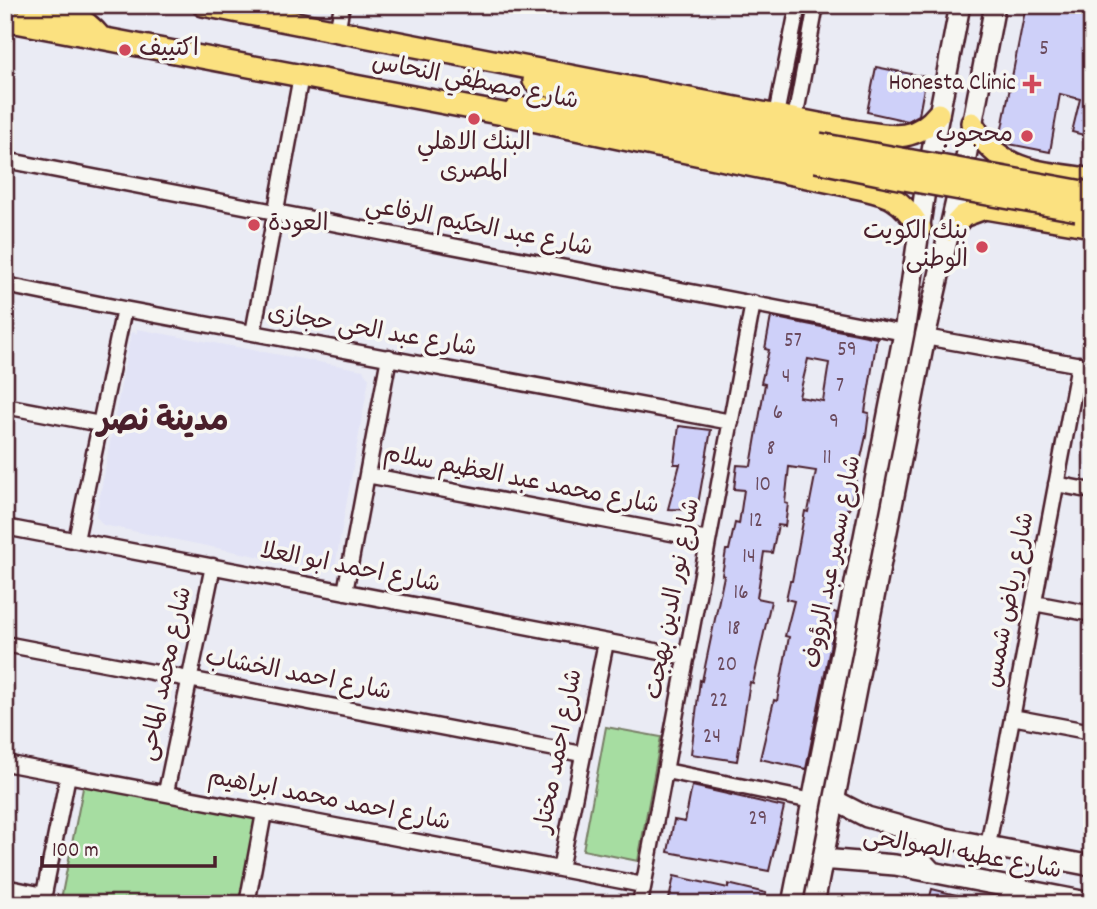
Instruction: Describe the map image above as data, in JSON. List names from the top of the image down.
{
  "streets": {
    "main road": ["شارع مصطفي النحاس"],
    "street": [
      "شارع عبد الحكيم الرفاعي",
      "شارع عبد الحى حجازى",
      "شارع محمد عبد العظيم سلام",
      "شارع سمير عبد الرؤوف",
      "شارع احمد ابو العلا",
      "شارع نور الدين بهجت",
      "شارع رياض شمس",
      "شارع محمد الماحى",
      "شارع احمد الخشاب",
      "شارع احمد مختار",
      "شارع احمد محمد ابراهيم",
      "شارع عطيه الصوالحى"
    ]
  },
  "crossings": [
    ["شارع مصطفي النحاس", "شارع سمير عبد الرؤوف"],
    ["شارع عبد الحكيم الرفاعي", "شارع سمير عبد الرؤوف"],
    ["شارع عبد الحكيم الرفاعي", "شارع نور الدين بهجت"],
    ["شارع عبد الحى حجازى", "شارع نور الدين بهجت"],
    ["شارع محمد عبد العظيم سلام", "شارع نور الدين بهجت"],
    ["شارع سمير عبد الرؤوف", "شارع عطيه الصوالحى"],
    ["شارع احمد ابو العلا", "شارع نور الدين بهجت"],
    ["شارع احمد ابو العلا", "شارع محمد الماحى"],
    ["شارع احمد ابو العلا", "شارع احمد مختار"],
    ["شارع نور الدين بهجت", "شارع احمد محمد ابراهيم"],
    ["شارع رياض شمس", "شارع عطيه الصوالحى"],
    ["شارع محمد الماحى", "شارع احمد الخشاب"],
    ["شارع محمد الماحى", "شارع احمد محمد ابراهيم"],
    ["شارع احمد الخشاب", "شارع احمد مختار"],
    ["شارع احمد مختار", "شارع احمد محمد ابراهيم"]
  ],
  "districts": ["مدينة نصر"],
  "places": {
    "other": [
      "اكتييف",
      "البنك الاهلي المصرى",
      "محجوب",
      "العودة",
      "بنك الكويت الوطنى"
    ],
    "health": ["Honesta Clinic"]
  },
  "house_numbers": [
    "5",
    "57",
    "59",
    "4",
    "7",
    "6",
    "9",
    "8",
    "11",
    "10",
    "12",
    "14",
    "16",
    "18",
    "20",
    "22",
    "24",
    "29"
  ],
  "scale_bar": "100 m"
}
